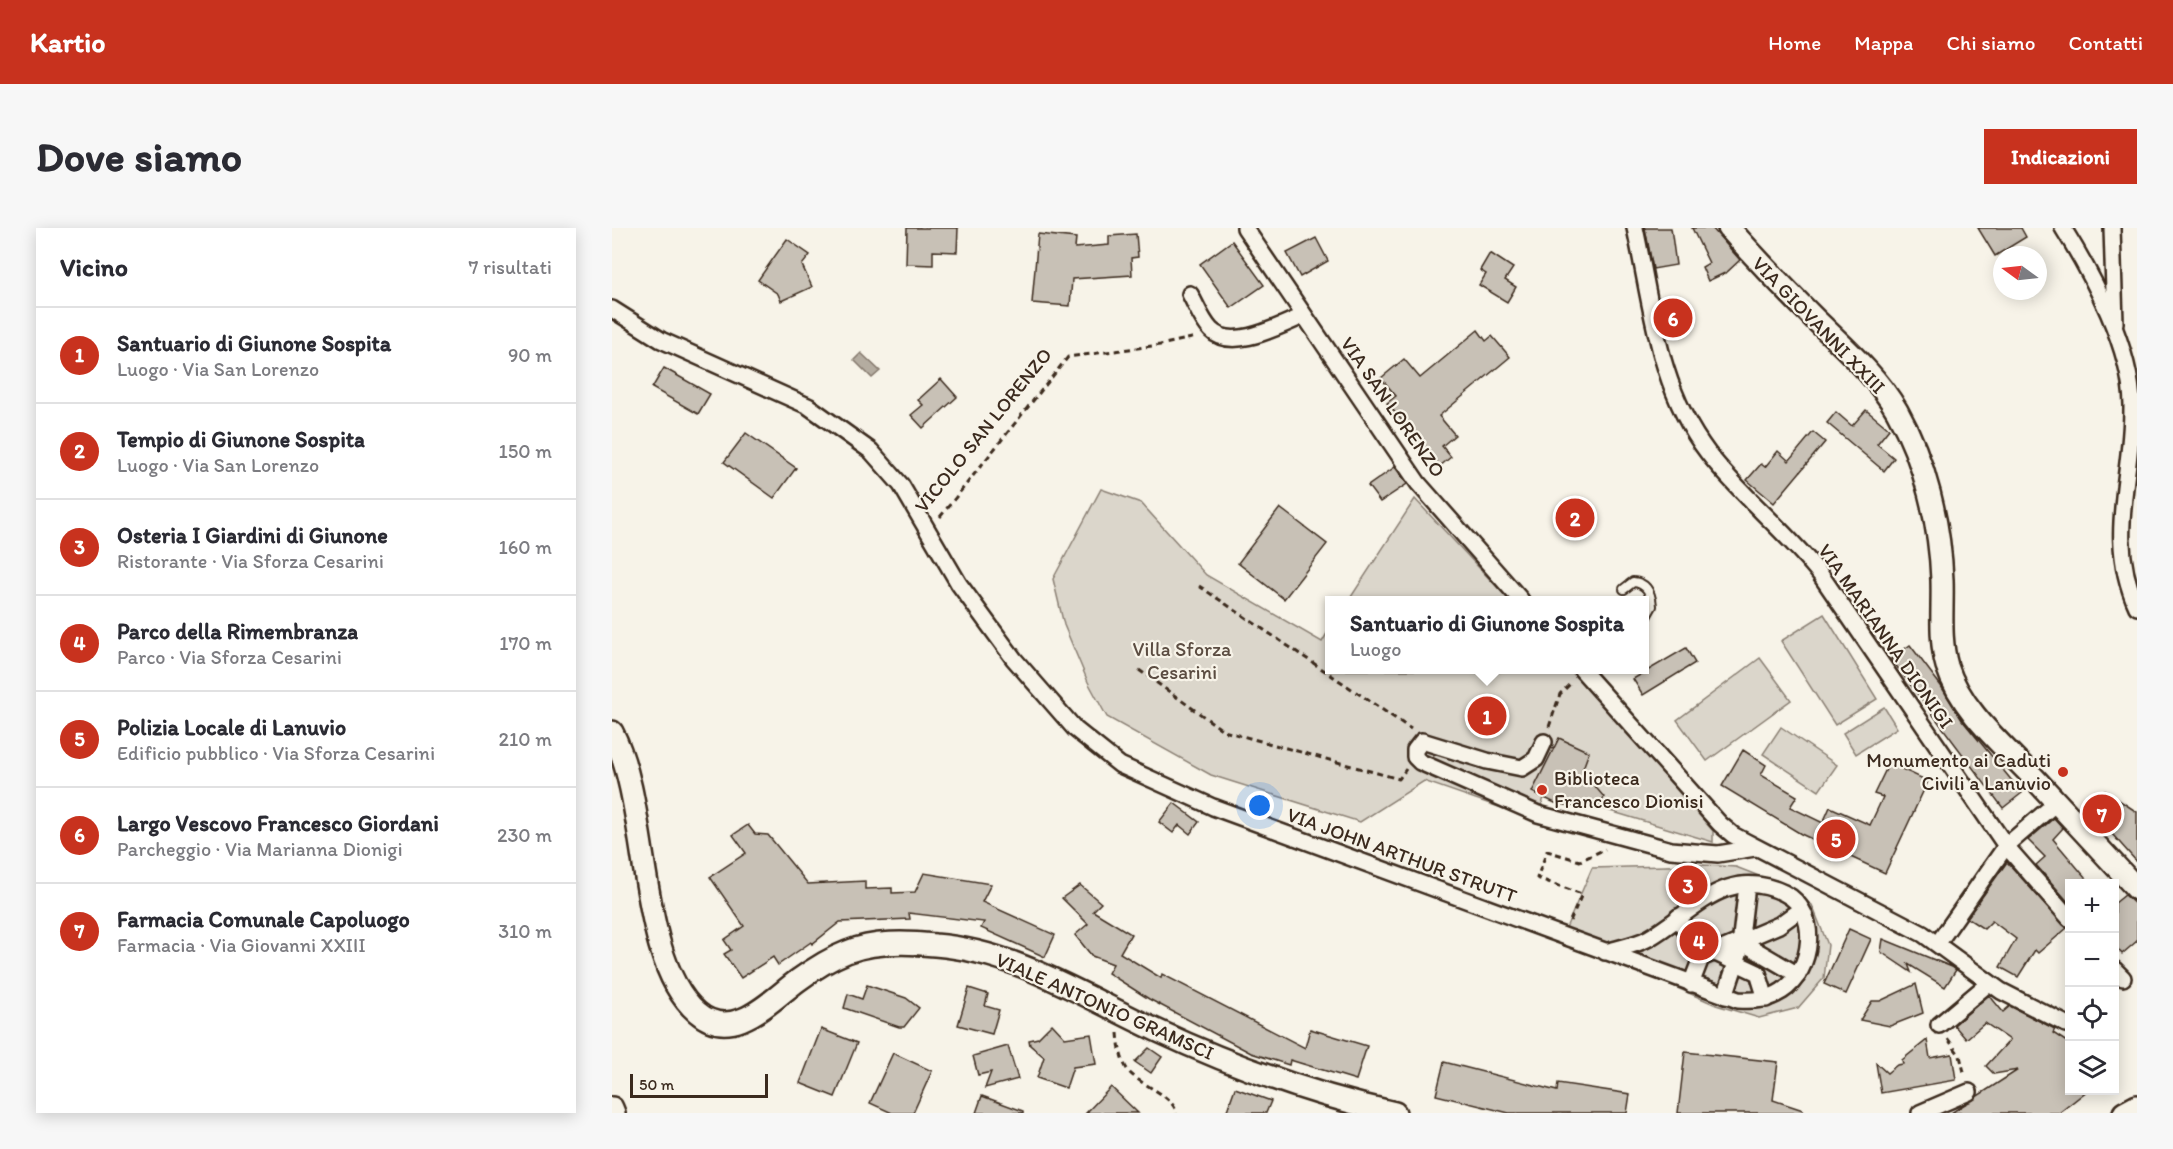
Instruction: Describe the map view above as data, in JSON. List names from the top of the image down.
{
  "streets": {
    "street": [
      "VIA GIOVANNI XXIII",
      "VIA SAN LORENZO",
      "VIA MARIANNA DIONIGI",
      "VIA JOHN ARTHUR STRUTT",
      "VIALE ANTONIO GRAMSCI"
    ],
    "path": ["VICOLO SAN LORENZO"]
  },
  "crossings": [
    ["VICOLO SAN LORENZO", "VIA JOHN ARTHUR STRUTT"]
  ],
  "parks": ["Villa Sforza Cesarini"],
  "places": ["Monumento ai Caduti Civili a Lanuvio", "Biblioteca Francesco Dionisi"],
  "scale_bar": "50 m",
  "north": "left",
  "page": {
    "header": "Kartio",
    "nav": [
      "Home",
      "Mappa",
      "Chi siamo",
      "Contatti"
    ],
    "buttons": "Indicazioni",
    "title": "Dove siamo",
    "heading": ["Vicino", "7 risultati"],
    "pins": [
      "6",
      "2",
      "1",
      "7",
      "5",
      "3",
      "4"
    ],
    "list": [
      {
        "mark": "1",
        "name": "Santuario di Giunone Sospita",
        "note": "Luogo · Via San Lorenzo",
        "value": "90 m"
      },
      {
        "mark": "2",
        "name": "Tempio di Giunone Sospita",
        "note": "Luogo · Via San Lorenzo",
        "value": "150 m"
      },
      {
        "mark": "3",
        "name": "Osteria I Giardini di Giunone",
        "note": "Ristorante · Via Sforza Cesarini",
        "value": "160 m"
      },
      {
        "mark": "4",
        "name": "Parco della Rimembranza",
        "note": "Parco · Via Sforza Cesarini",
        "value": "170 m"
      },
      {
        "mark": "5",
        "name": "Polizia Locale di Lanuvio",
        "note": "Edificio pubblico · Via Sforza Cesarini",
        "value": "210 m"
      },
      {
        "mark": "6",
        "name": "Largo Vescovo Francesco Giordani",
        "note": "Parcheggio · Via Marianna Dionigi",
        "value": "230 m"
      },
      {
        "mark": "7",
        "name": "Farmacia Comunale Capoluogo",
        "note": "Farmacia · Via Giovanni XXIII",
        "value": "310 m"
      }
    ],
    "popup": ["Santuario di Giunone Sospita", "Luogo"],
    "map_buttons": ["+", "−"],
    "scale": "50 m"
  }
}
